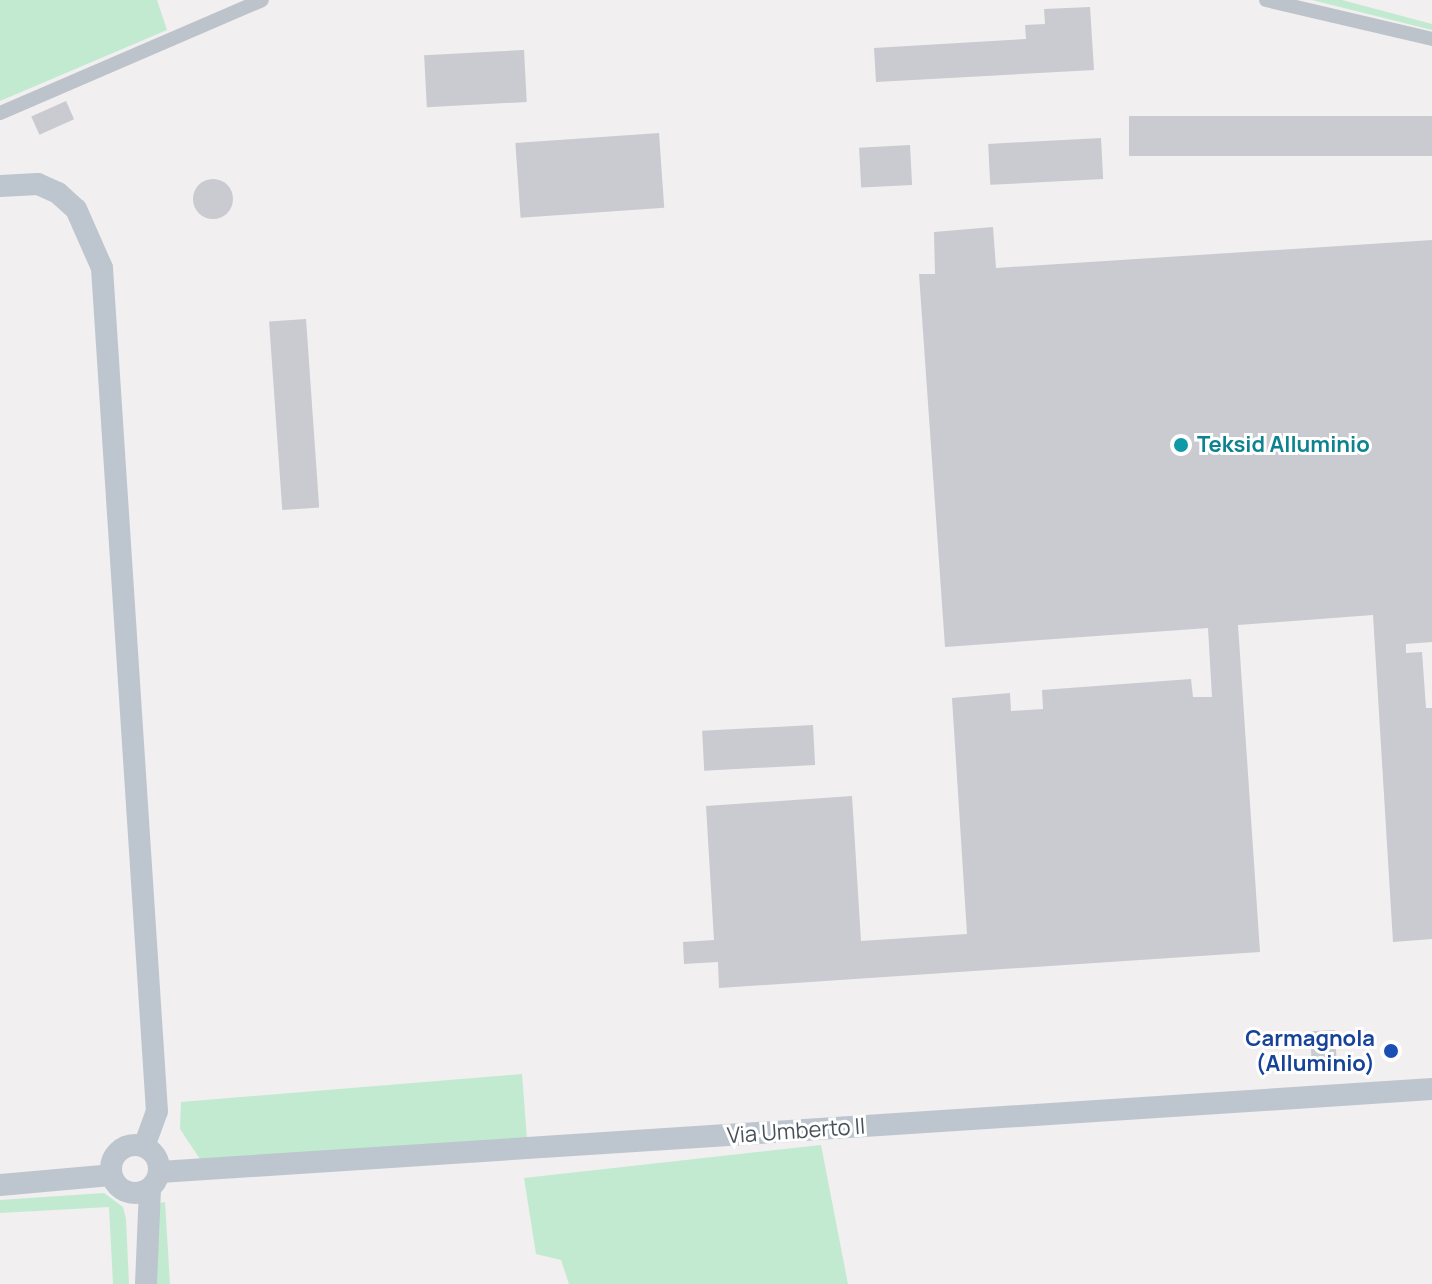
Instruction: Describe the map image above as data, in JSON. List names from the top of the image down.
{
  "streets": {
    "street": ["Via Umberto II"]
  },
  "places": ["Teksid Alluminio", "Carmagnola (Alluminio)"]
}
